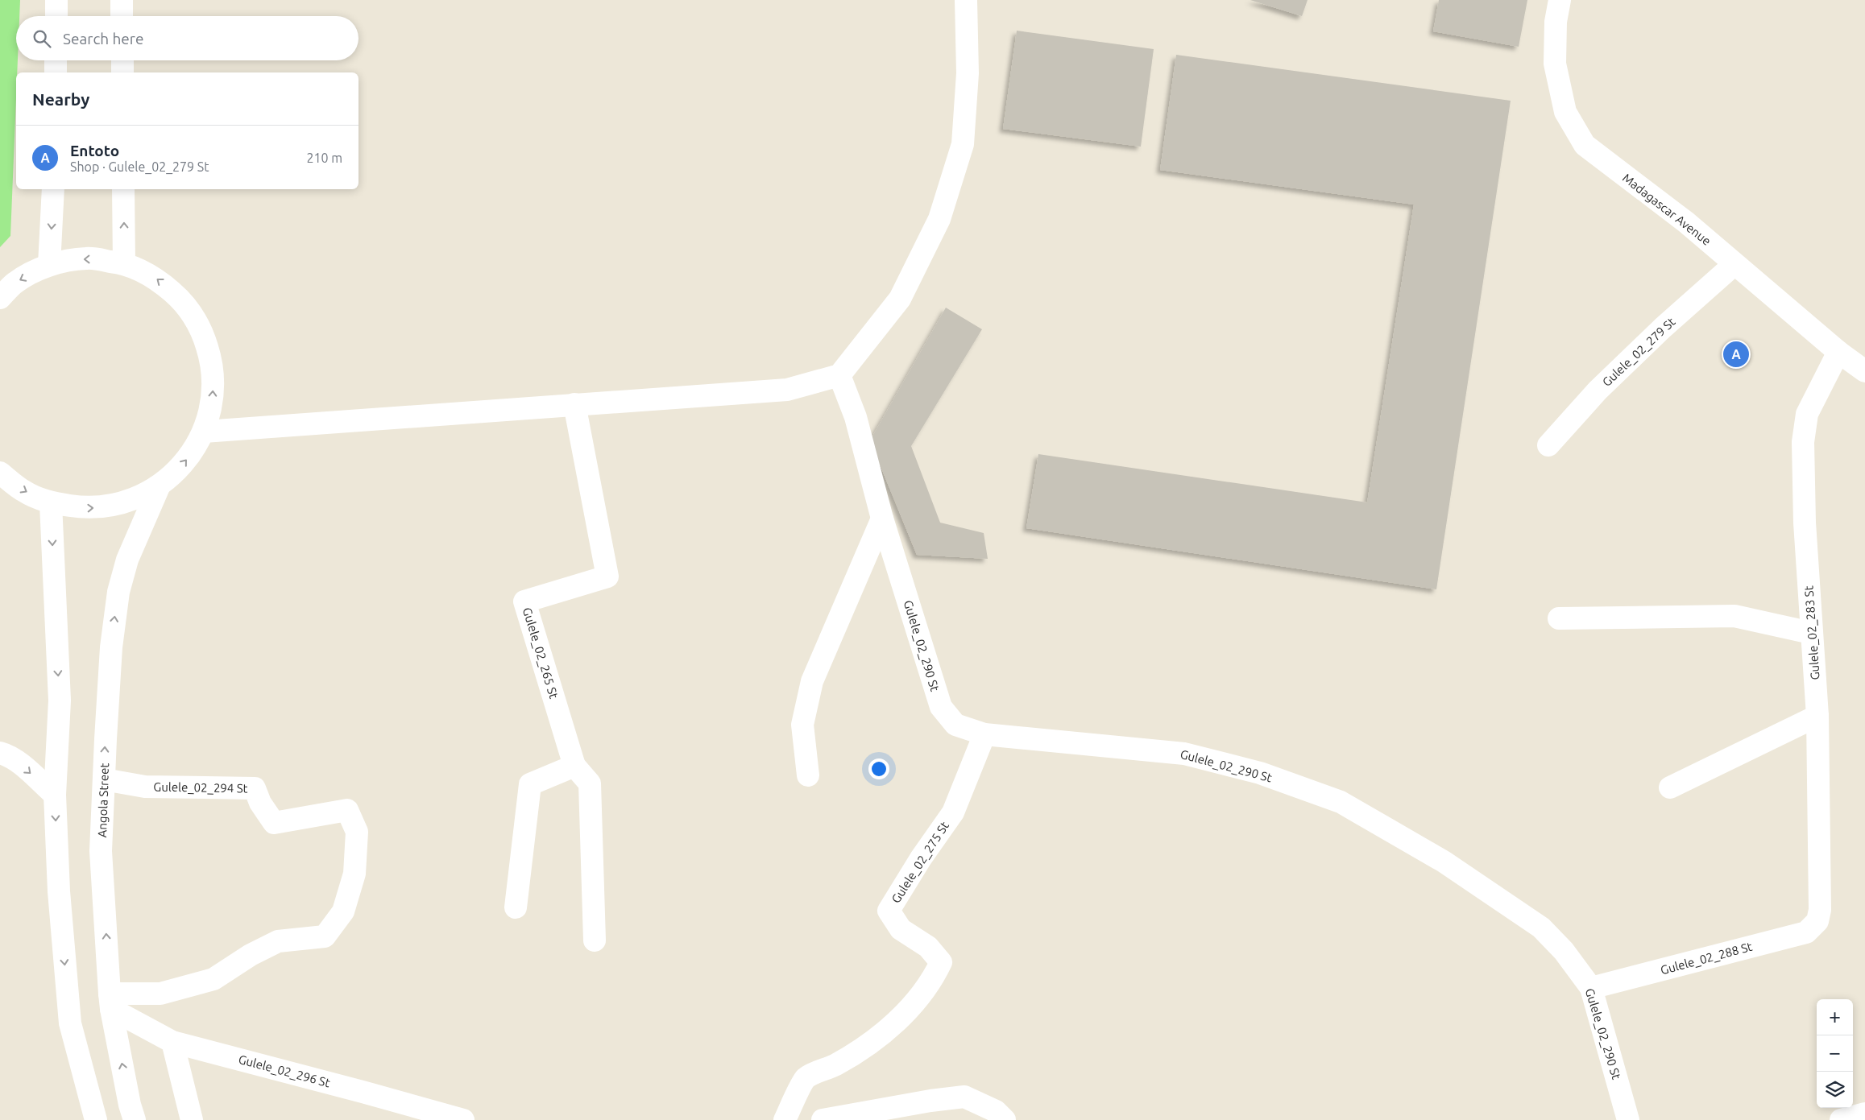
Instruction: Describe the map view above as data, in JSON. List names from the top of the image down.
{
  "streets": {
    "street": [
      "Madagascar Avenue",
      "Gulele_02_279 St",
      "Gulele_02_283 St",
      "Gulele_02_290 St",
      "Gulele_02_265 St",
      "Gulele_02_294 St",
      "Angola Street",
      "Gulele_02_275 St",
      "Gulele_02_288 St",
      "Gulele_02_296 St"
    ]
  },
  "crossings": [
    ["Madagascar Avenue", "Gulele_02_279 St"],
    ["Madagascar Avenue", "Gulele_02_283 St"],
    ["Gulele_02_283 St", "Gulele_02_288 St"],
    ["Gulele_02_290 St", "Gulele_02_275 St"],
    ["Gulele_02_290 St", "Gulele_02_288 St"],
    ["Gulele_02_294 St", "Angola Street"],
    ["Gulele_02_294 St", "Gulele_02_296 St"],
    ["Angola Street", "Gulele_02_296 St"]
  ],
  "page": {
    "search": "Search here",
    "heading": "Nearby",
    "list": [
      {
        "mark": "A",
        "name": "Entoto",
        "note": "Shop · Gulele_02_279 St",
        "value": "210 m"
      }
    ],
    "pins": "A",
    "map_buttons": ["+", "−"]
  }
}
